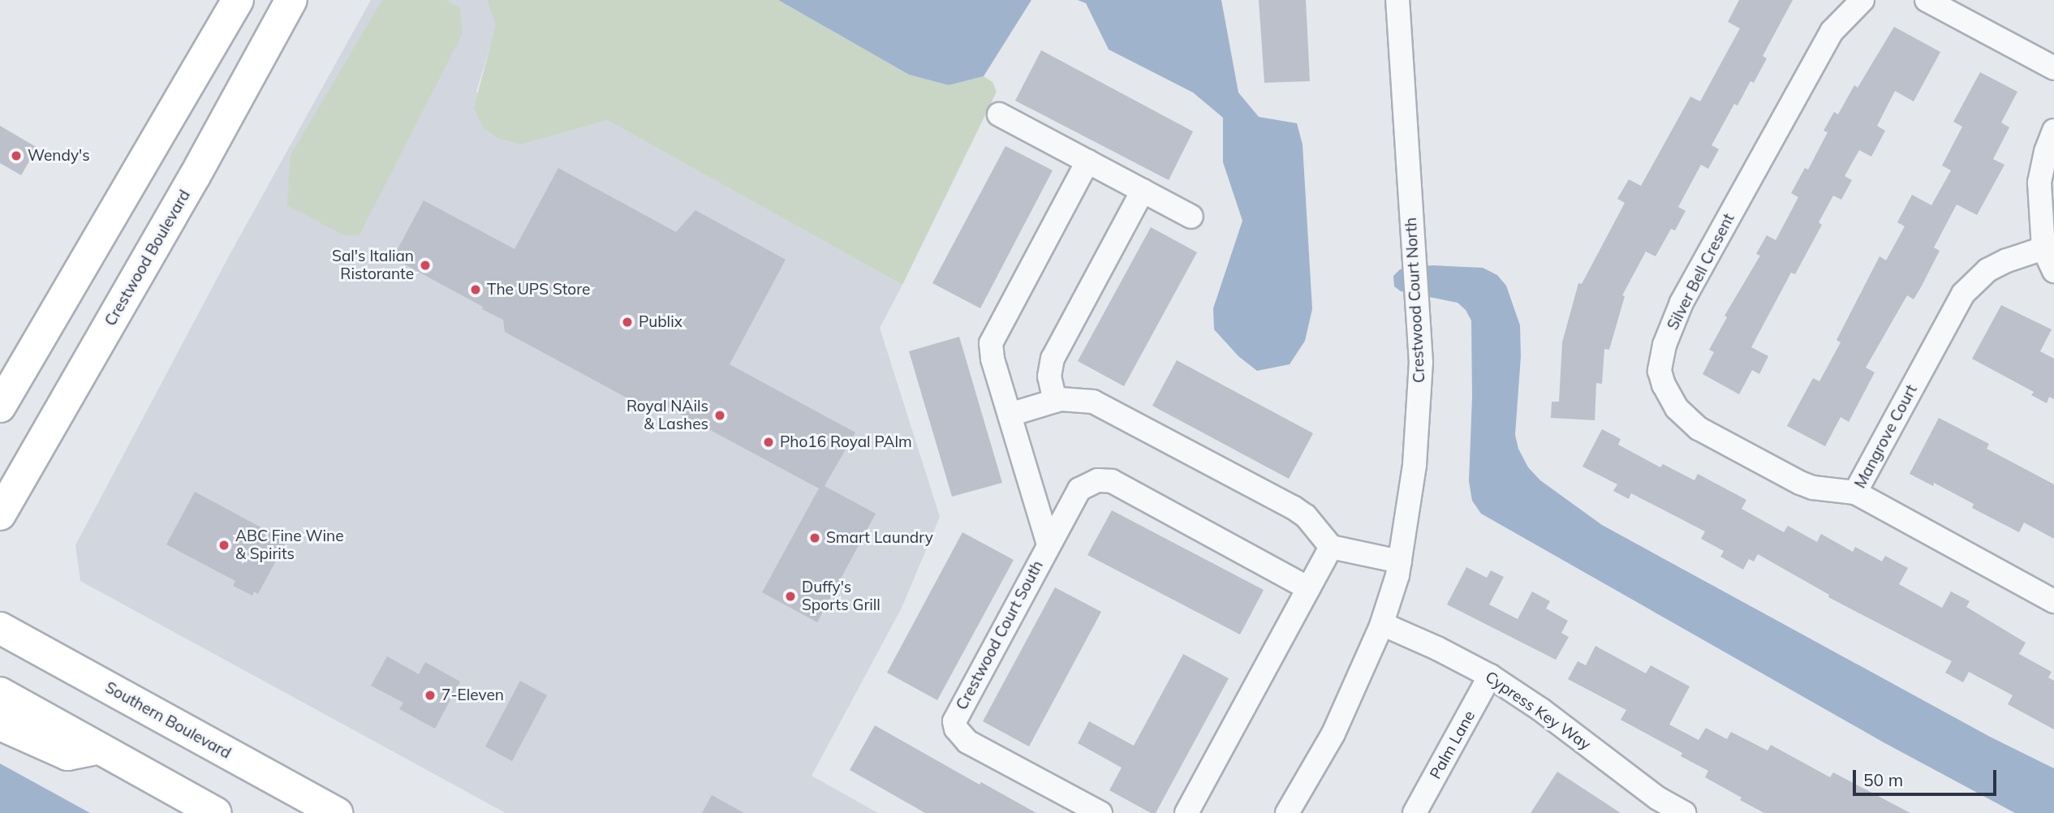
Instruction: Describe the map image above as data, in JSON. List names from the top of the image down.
{
  "streets": {
    "main road": ["Crestwood Boulevard", "Southern Boulevard"],
    "street": [
      "Silver Bell Cresent",
      "Crestwood Court North",
      "Mangrove Court",
      "Crestwood Court South",
      "Cypress Key Way",
      "Palm Lane"
    ]
  },
  "crossings": [
    ["Silver Bell Cresent", "Mangrove Court"],
    ["Crestwood Court North", "Cypress Key Way"],
    ["Cypress Key Way", "Palm Lane"]
  ],
  "places": [
    "Wendy's",
    "Sal's Italian Ristorante",
    "The UPS Store",
    "Publix",
    "Royal NAils & Lashes",
    "Pho16 Royal PAlm",
    "Smart Laundry",
    "ABC Fine Wine & Spirits",
    "Duffy's Sports Grill",
    "7-Eleven"
  ],
  "scale_bar": "50 m"
}
